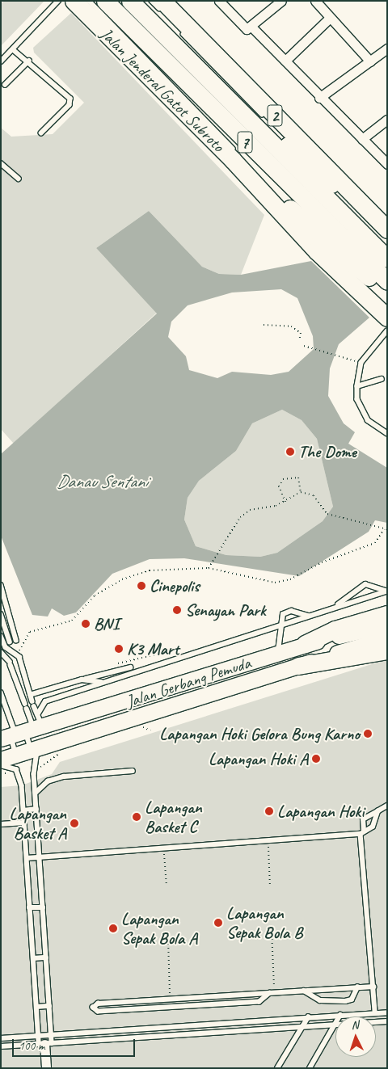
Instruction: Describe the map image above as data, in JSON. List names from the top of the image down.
{
  "streets": {
    "highway": ["Jalan Jenderal Gatot Subroto", "2", "7"],
    "main road": ["Jalan Gerbang Pemuda"]
  },
  "water": ["Danau Sentani"],
  "places": [
    "The Dome",
    "Cinepolis",
    "Senayan Park",
    "BNI",
    "K3 Mart",
    "Lapangan Hoki Gelora Bung Karno",
    "Lapangan Hoki A",
    "Lapangan Hoki",
    "Lapangan Basket C",
    "Lapangan Basket A",
    "Lapangan Sepak Bola B",
    "Lapangan Sepak Bola A"
  ],
  "scale_bar": "100 m",
  "north": "top"
}
